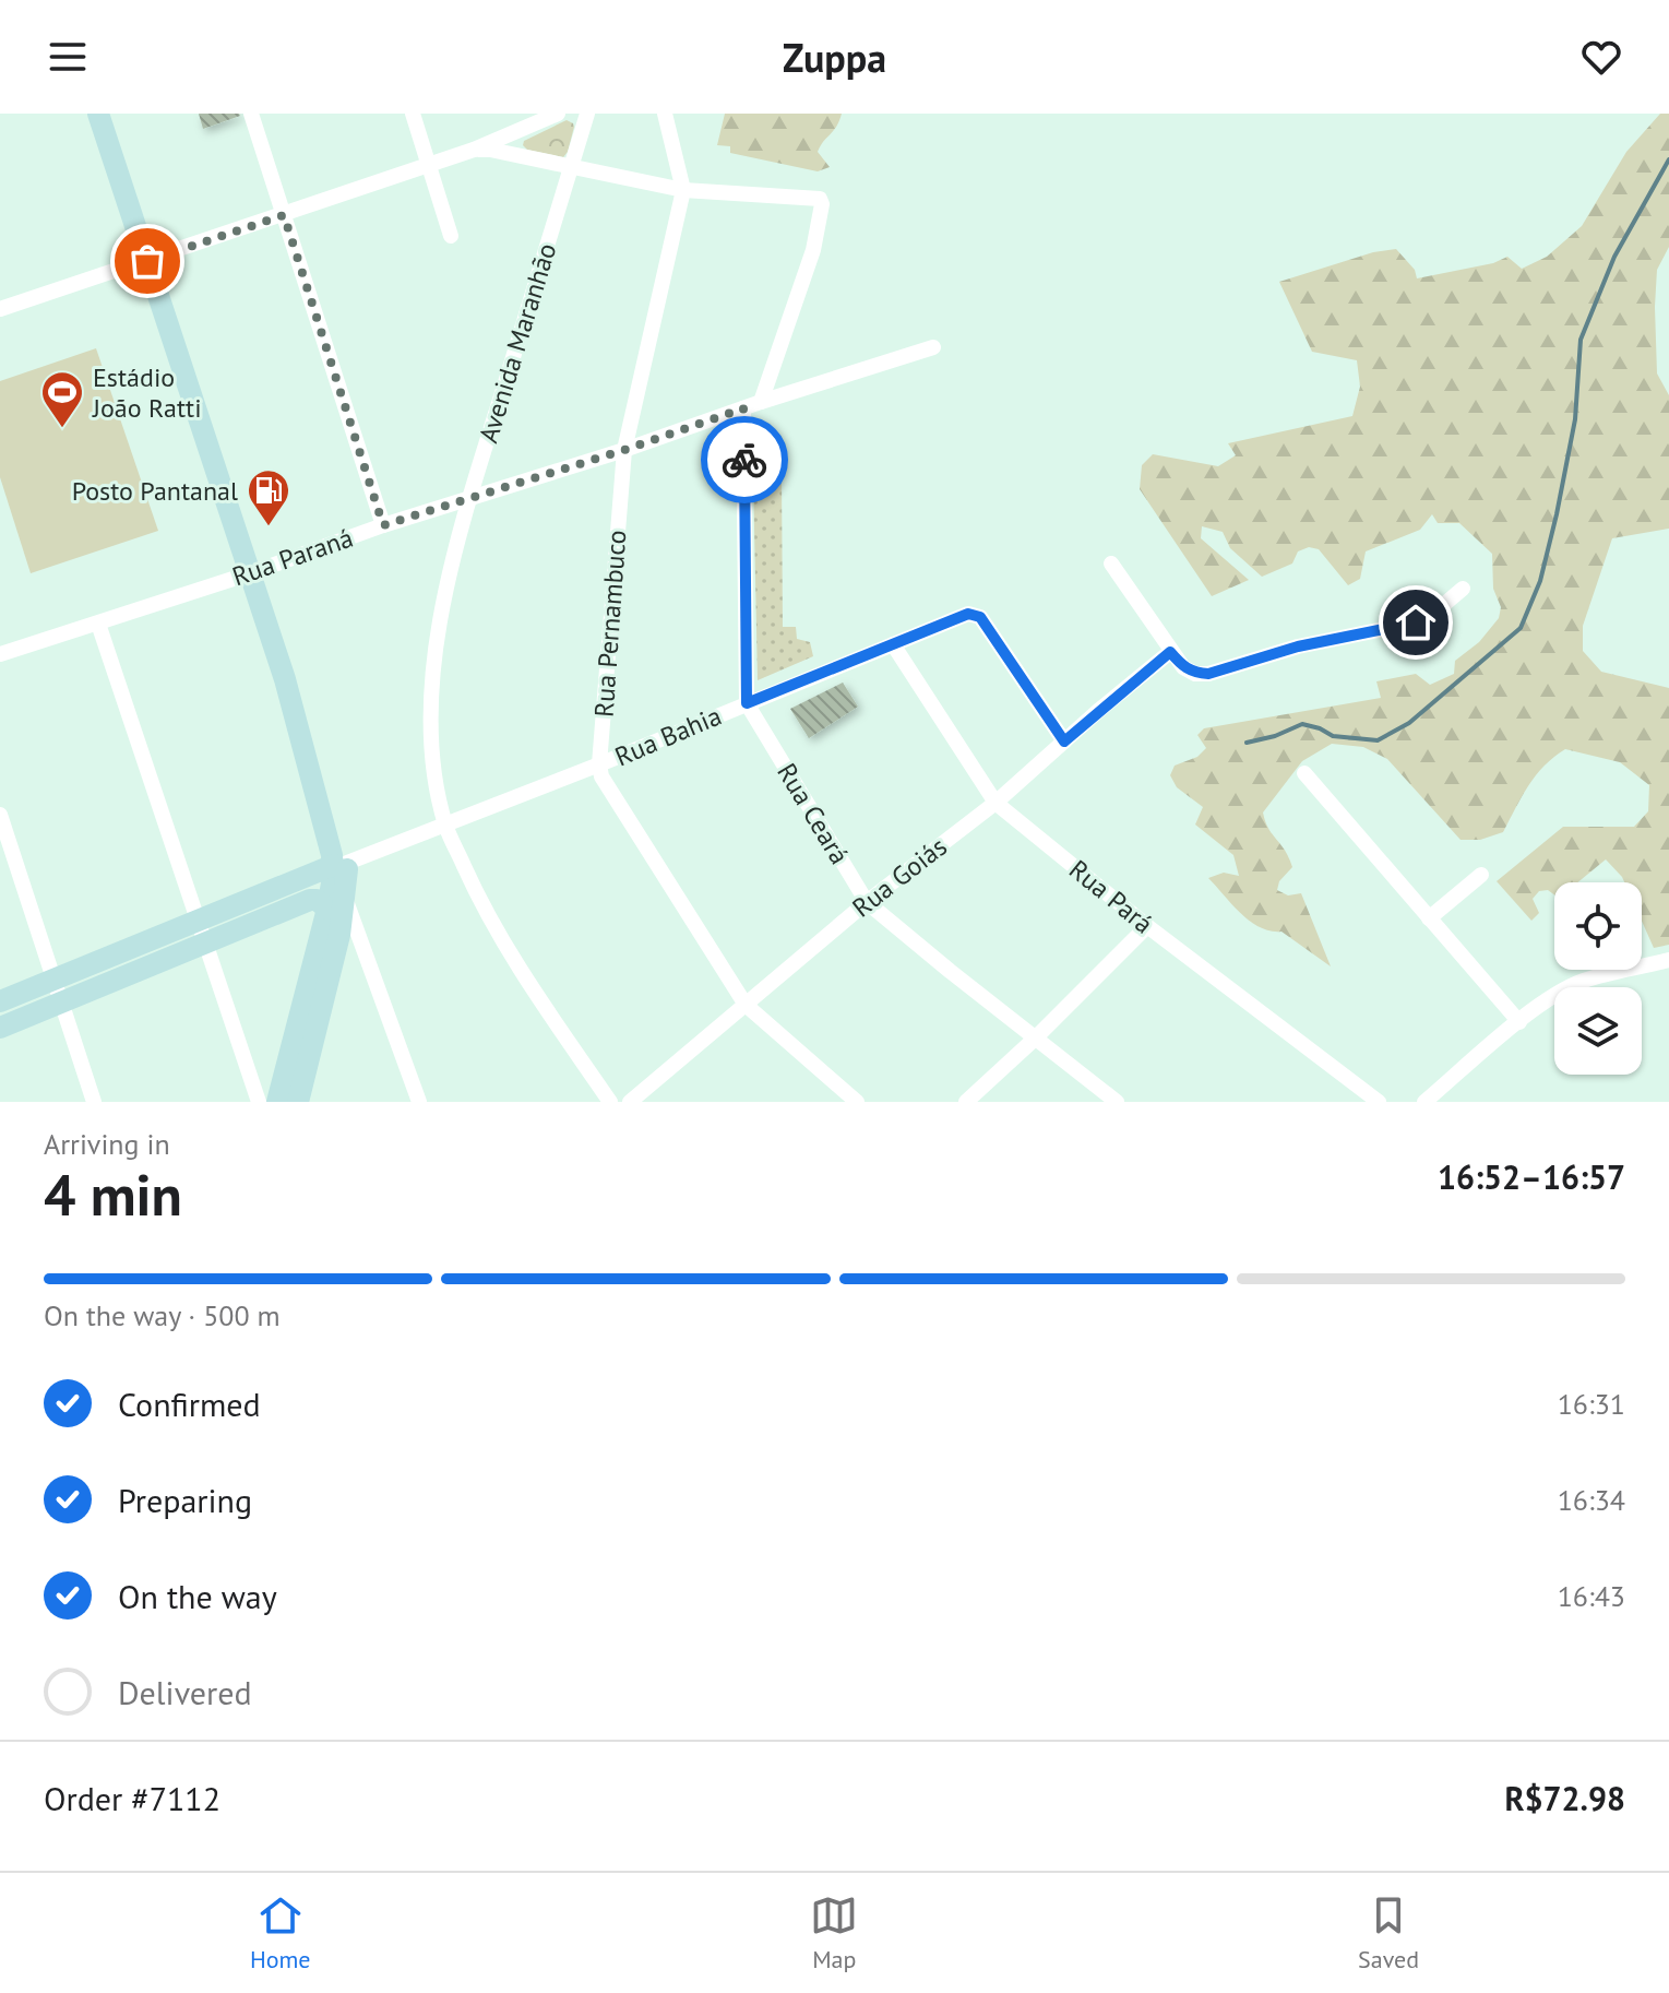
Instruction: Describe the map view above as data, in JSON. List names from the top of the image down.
{
  "streets": {
    "main road": ["Rua Bahia"],
    "street": [
      "Avenida Maranhão",
      "Rua Paraná",
      "Rua Pernambuco",
      "Rua Ceará",
      "Rua Goiás",
      "Rua Pará"
    ]
  },
  "crossings": [
    ["Avenida Maranhão", "Rua Paraná"],
    ["Avenida Maranhão", "Rua Bahia"],
    ["Rua Paraná", "Rua Pernambuco"],
    ["Rua Pernambuco", "Rua Bahia"],
    ["Rua Bahia", "Rua Ceará"],
    ["Rua Bahia", "Rua Goiás"],
    ["Rua Bahia", "Rua Pará"],
    ["Rua Ceará", "Rua Goiás"],
    ["Rua Goiás", "Rua Pará"]
  ],
  "places": {
    "sports": ["Estádio João Ratti"],
    "fuel station": ["Posto Pantanal"]
  },
  "page": {
    "header": "Zuppa",
    "heading": ["4 min", "Arriving in", "16:52–16:57"],
    "panel": ["Order #7112", "R$72.98"],
    "bar": "On the way · 500 m",
    "list": [
      ["Confirmed", "16:31"],
      ["Preparing", "16:34"],
      ["On the way", "16:43"],
      "Delivered"
    ],
    "tabs": ["Home", "Map", "Saved"]
  }
}
